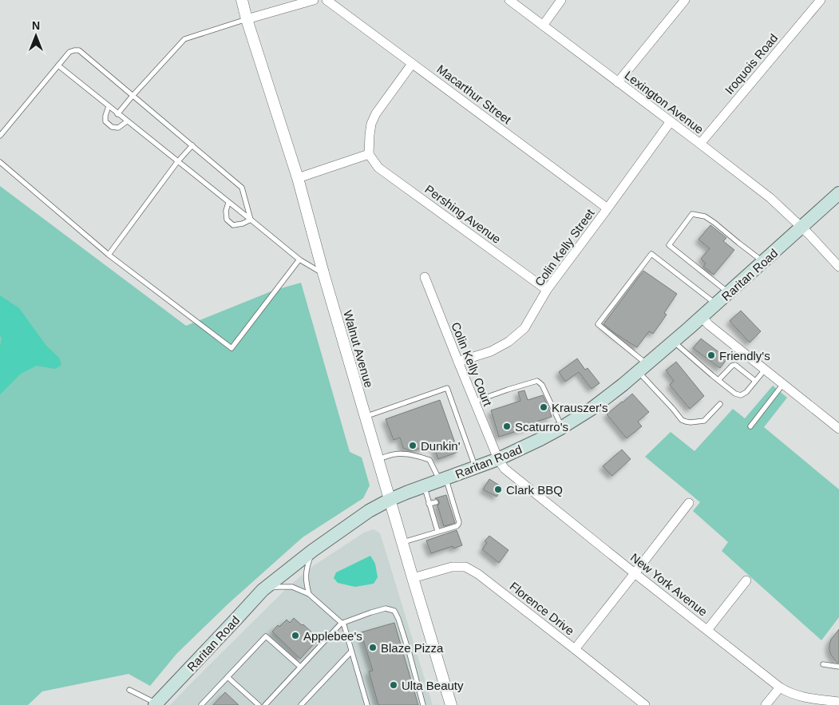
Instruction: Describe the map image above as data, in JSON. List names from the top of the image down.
{
  "streets": {
    "main road": ["Raritan Road"],
    "street": [
      "Iroquois Road",
      "Macarthur Street",
      "Lexington Avenue",
      "Pershing Avenue",
      "Colin Kelly Street",
      "Walnut Avenue",
      "Colin Kelly Court",
      "New York Avenue",
      "Florence Drive"
    ]
  },
  "crossings": [
    ["Iroquois Road", "Lexington Avenue"],
    ["Macarthur Street", "Colin Kelly Street"],
    ["Lexington Avenue", "Colin Kelly Street"],
    ["Lexington Avenue", "Raritan Road"],
    ["Pershing Avenue", "Colin Kelly Street"],
    ["Colin Kelly Street", "Colin Kelly Court"],
    ["Raritan Road", "Walnut Avenue"],
    ["Raritan Road", "Colin Kelly Court"],
    ["Raritan Road", "New York Avenue"],
    ["Walnut Avenue", "Florence Drive"],
    ["Colin Kelly Court", "New York Avenue"]
  ],
  "places": [
    "Friendly's",
    "Krauszer's",
    "Scaturro's",
    "Dunkin'",
    "Clark BBQ",
    "Applebee's",
    "Blaze Pizza",
    "Ulta Beauty"
  ],
  "north": "top"
}
